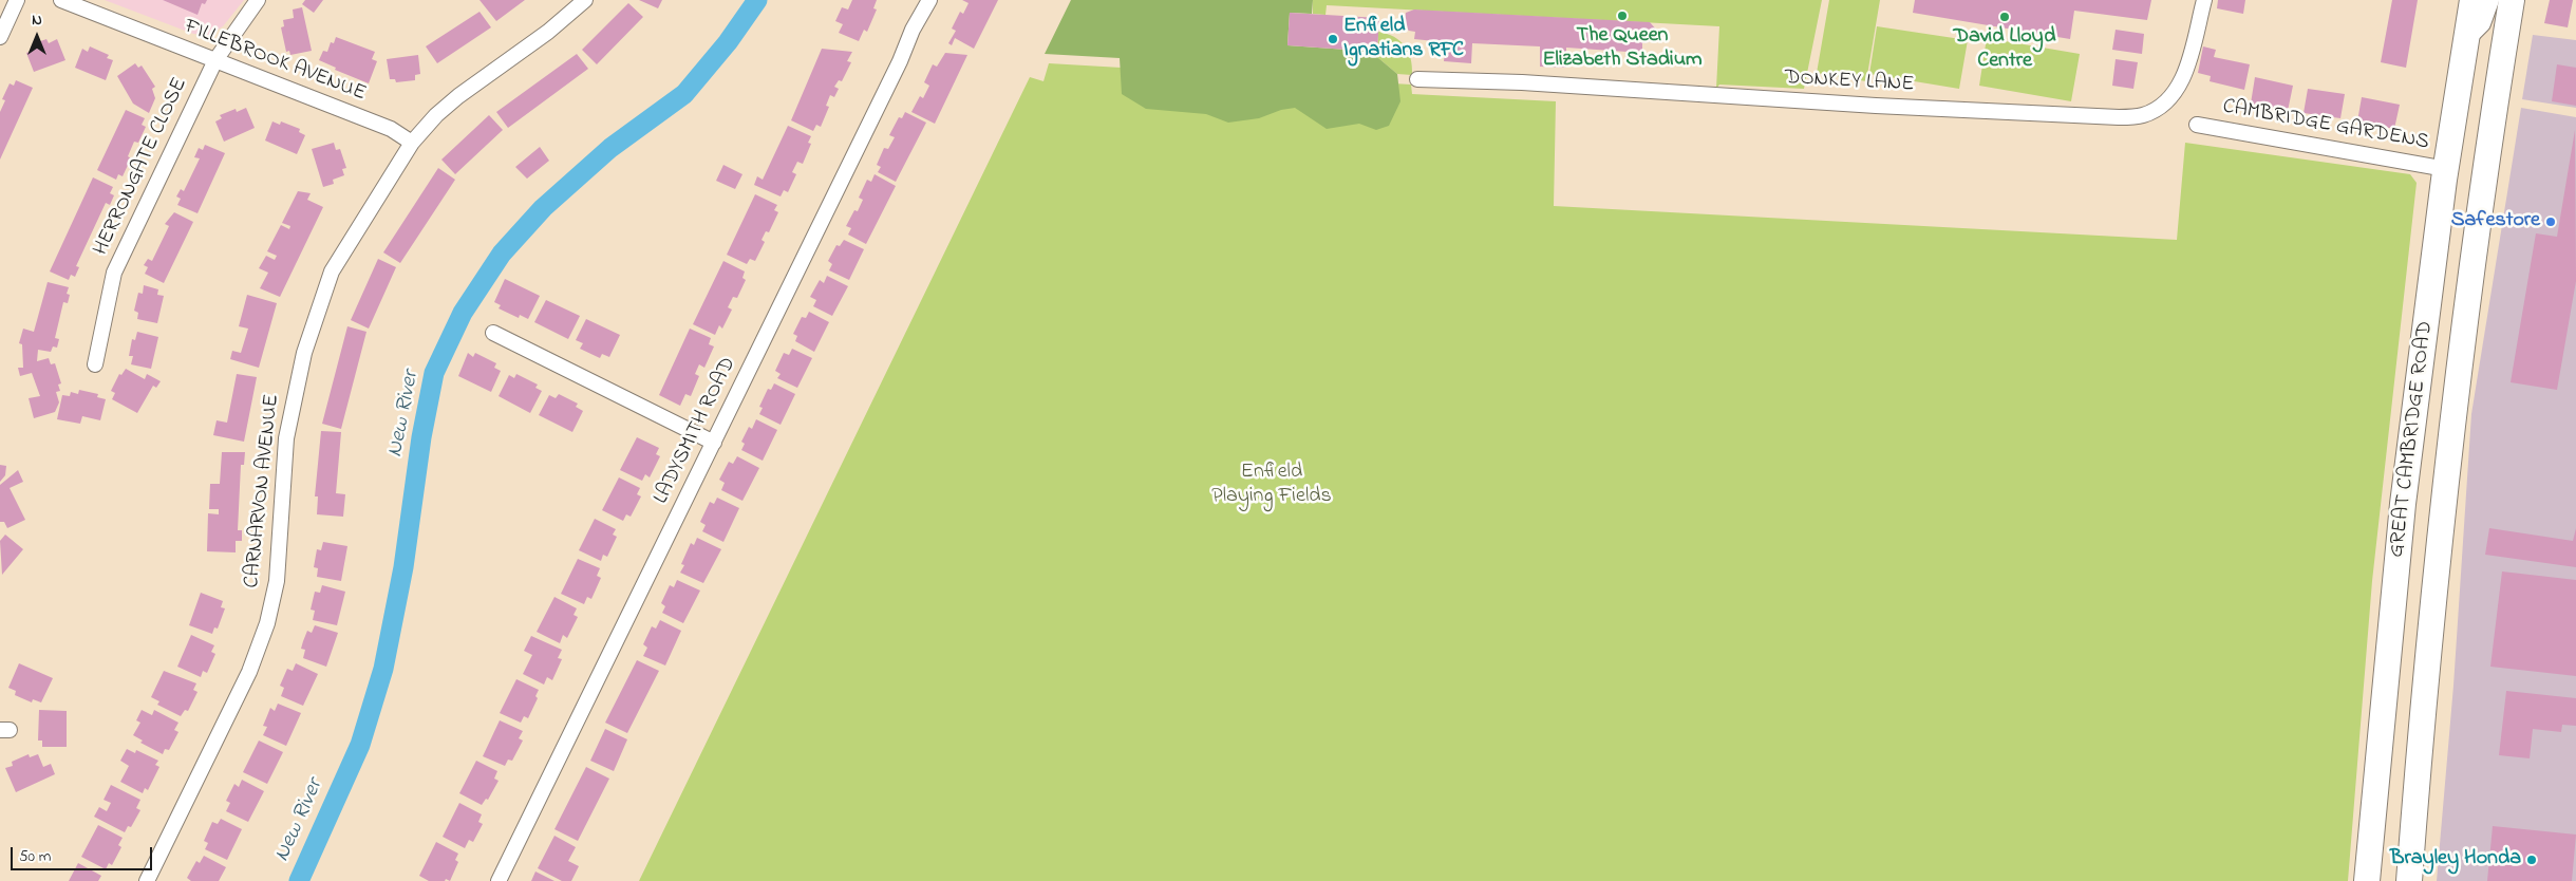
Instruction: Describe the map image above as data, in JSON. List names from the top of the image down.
{
  "streets": {
    "highway": ["GREAT CAMBRIDGE ROAD"],
    "street": [
      "FILLEBROOK AVENUE",
      "DONKEY LANE",
      "CAMBRIDGE GARDENS",
      "HERRONGATE CLOSE",
      "LADYSMITH ROAD",
      "CARNARVON AVENUE"
    ]
  },
  "crossings": [
    ["FILLEBROOK AVENUE", "HERRONGATE CLOSE"],
    ["FILLEBROOK AVENUE", "CARNARVON AVENUE"],
    ["CAMBRIDGE GARDENS", "GREAT CAMBRIDGE ROAD"]
  ],
  "water": ["New River"],
  "parks": ["Enfield Playing Fields"],
  "places": [
    "The Queen Elizabeth Stadium",
    "David Lloyd Centre",
    "Enfield Ignatians RFC",
    "Safestore",
    "Brayley Honda"
  ],
  "scale_bar": "50 m",
  "north": "top"
}
